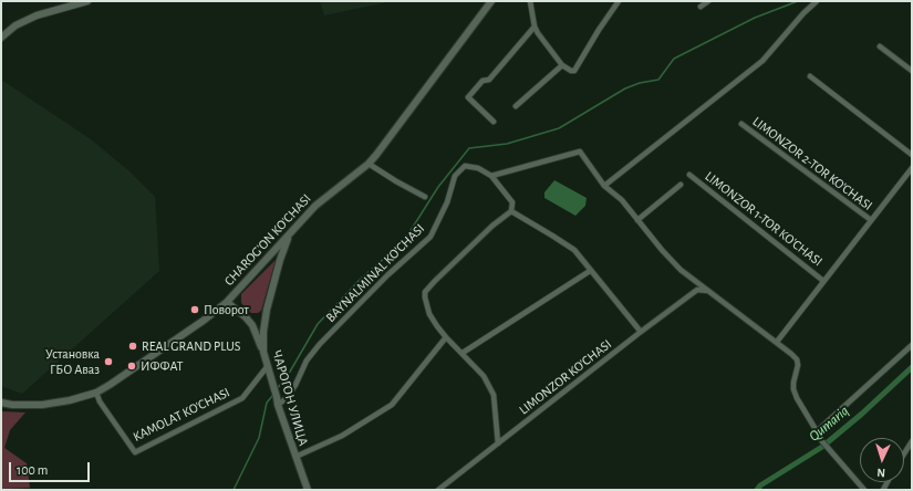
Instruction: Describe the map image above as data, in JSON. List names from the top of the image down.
{
  "streets": {
    "main road": ["CHAROG'ON KO'CHASI", "ЧАРОГОН УЛИЦА"],
    "street": [
      "LIMONZOR 2-TOR KO'CHASI",
      "LIMONZOR 1-TOR KO'CHASI",
      "BAYNALMINAL KO'CHASI",
      "LIMONZOR KO'CHASI",
      "KAMOLAT KO'CHASI"
    ]
  },
  "crossings": [
    ["CHAROG'ON KO'CHASI", "ЧАРОГОН УЛИЦА"],
    ["CHAROG'ON KO'CHASI", "KAMOLAT KO'CHASI"],
    ["BAYNALMINAL KO'CHASI", "ЧАРОГОН УЛИЦА"],
    ["ЧАРОГОН УЛИЦА", "KAMOLAT KO'CHASI"]
  ],
  "water": ["Qumariq"],
  "places": [
    "Поворот",
    "REAL GRAND PLUS",
    "Установка ГБО Аваз",
    "ИФФАТ"
  ],
  "scale_bar": "100 m",
  "north": "bottom"
}
